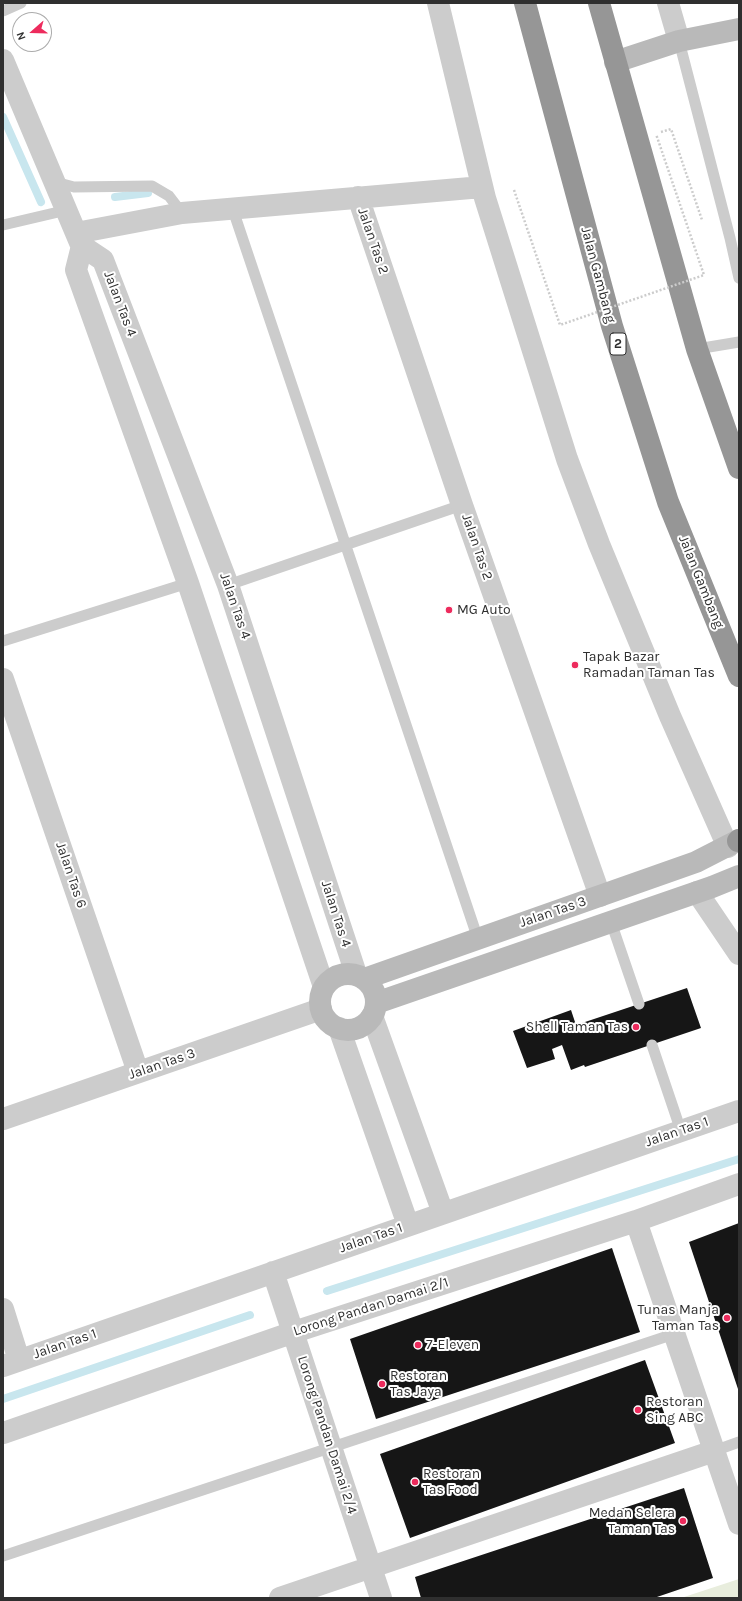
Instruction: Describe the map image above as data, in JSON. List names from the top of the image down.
{
  "streets": {
    "highway": ["Jalan Gambang", "2"],
    "street": [
      "Jalan Tas 2",
      "Jalan Tas 4",
      "Jalan Tas 6",
      "Jalan Tas 3",
      "Jalan Tas 1",
      "Lorong Pandan Damai 2/1",
      "Lorong Pandan Damai 2/4"
    ]
  },
  "crossings": [
    ["Jalan Tas 2", "Jalan Tas 3"],
    ["Jalan Tas 4", "Jalan Tas 3"],
    ["Jalan Tas 6", "Jalan Tas 3"],
    ["Jalan Tas 1", "Lorong Pandan Damai 2/4"],
    ["Lorong Pandan Damai 2/1", "Lorong Pandan Damai 2/4"]
  ],
  "places": [
    "MG Auto",
    "Tapak Bazar Ramadan Taman Tas",
    "Shell Taman Tas",
    "Tunas Manja Taman Tas",
    "7-Eleven",
    "Restoran Tas Jaya",
    "Restoran Sing ABC",
    "Restoran Tas Food",
    "Medan Selera Taman Tas"
  ],
  "north": "left"
}
